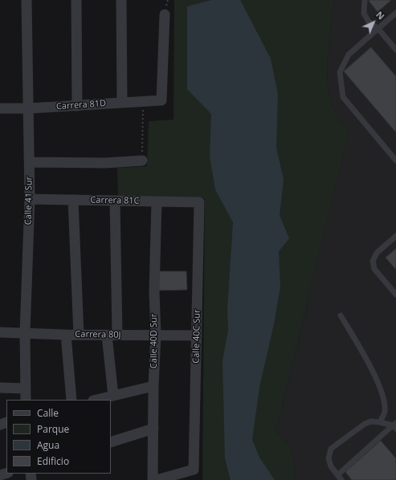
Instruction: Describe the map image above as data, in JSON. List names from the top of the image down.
{
  "streets": {
    "street": [
      "Carrera 81D",
      "Calle 41 Sur",
      "Carrera 81C",
      "Carrera 80J",
      "Calle 40C Sur",
      "Calle 40D Sur"
    ]
  },
  "crossings": [
    ["Carrera 81D", "Calle 41 Sur"],
    ["Calle 41 Sur", "Carrera 81C"],
    ["Calle 41 Sur", "Carrera 80J"],
    ["Carrera 81C", "Calle 40C Sur"],
    ["Carrera 81C", "Calle 40D Sur"],
    ["Carrera 80J", "Calle 40C Sur"],
    ["Carrera 80J", "Calle 40D Sur"]
  ],
  "legend": [
    "Calle",
    "Parque",
    "Agua",
    "Edificio"
  ],
  "north": "top right"
}
